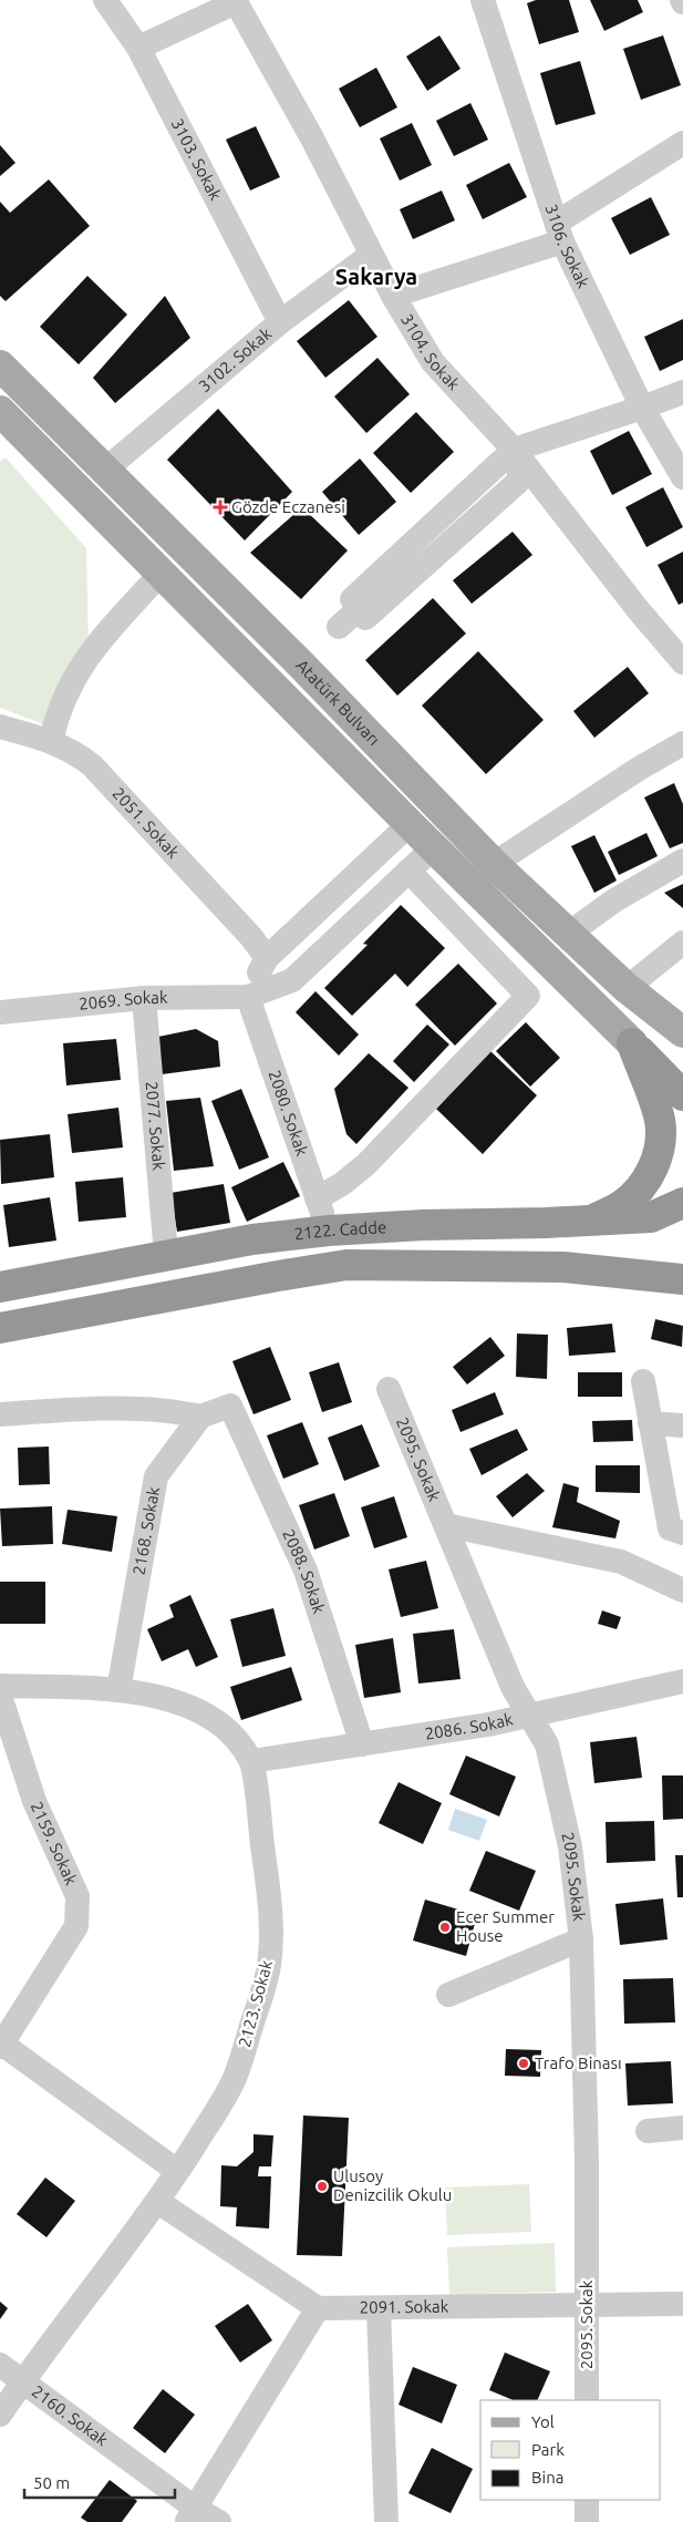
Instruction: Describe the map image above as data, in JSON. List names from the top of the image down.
{
  "streets": {
    "highway": ["2122. Cadde"],
    "main road": ["Atatürk Bulvarı"],
    "street": [
      "3103. Sokak",
      "3106. Sokak",
      "3104. Sokak",
      "3102. Sokak",
      "2051. Sokak",
      "2069. Sokak",
      "2080. Sokak",
      "2077. Sokak",
      "2095. Sokak",
      "2168. Sokak",
      "2088. Sokak",
      "2086. Sokak",
      "2159. Sokak",
      "2123. Sokak",
      "2091. Sokak",
      "2160. Sokak"
    ]
  },
  "crossings": [
    ["3103. Sokak", "3102. Sokak"],
    ["3104. Sokak", "3102. Sokak"],
    ["3102. Sokak", "Atatürk Bulvarı"],
    ["Atatürk Bulvarı", "2069. Sokak"],
    ["2069. Sokak", "2080. Sokak"],
    ["2069. Sokak", "2077. Sokak"],
    ["2080. Sokak", "2122. Cadde"],
    ["2077. Sokak", "2122. Cadde"],
    ["2095. Sokak", "2086. Sokak"],
    ["2095. Sokak", "2091. Sokak"],
    ["2168. Sokak", "2088. Sokak"],
    ["2168. Sokak", "2123. Sokak"],
    ["2088. Sokak", "2086. Sokak"],
    ["2086. Sokak", "2123. Sokak"],
    ["2123. Sokak", "2160. Sokak"]
  ],
  "districts": ["Sakarya"],
  "places": {
    "health": ["Gözde Eczanesi"],
    "other": ["Ecer Summer House", "Trafo Binası", "Ulusoy Denizcilik Okulu"]
  },
  "legend": ["Yol", "Park", "Bina"],
  "scale_bar": "50 m"
}
